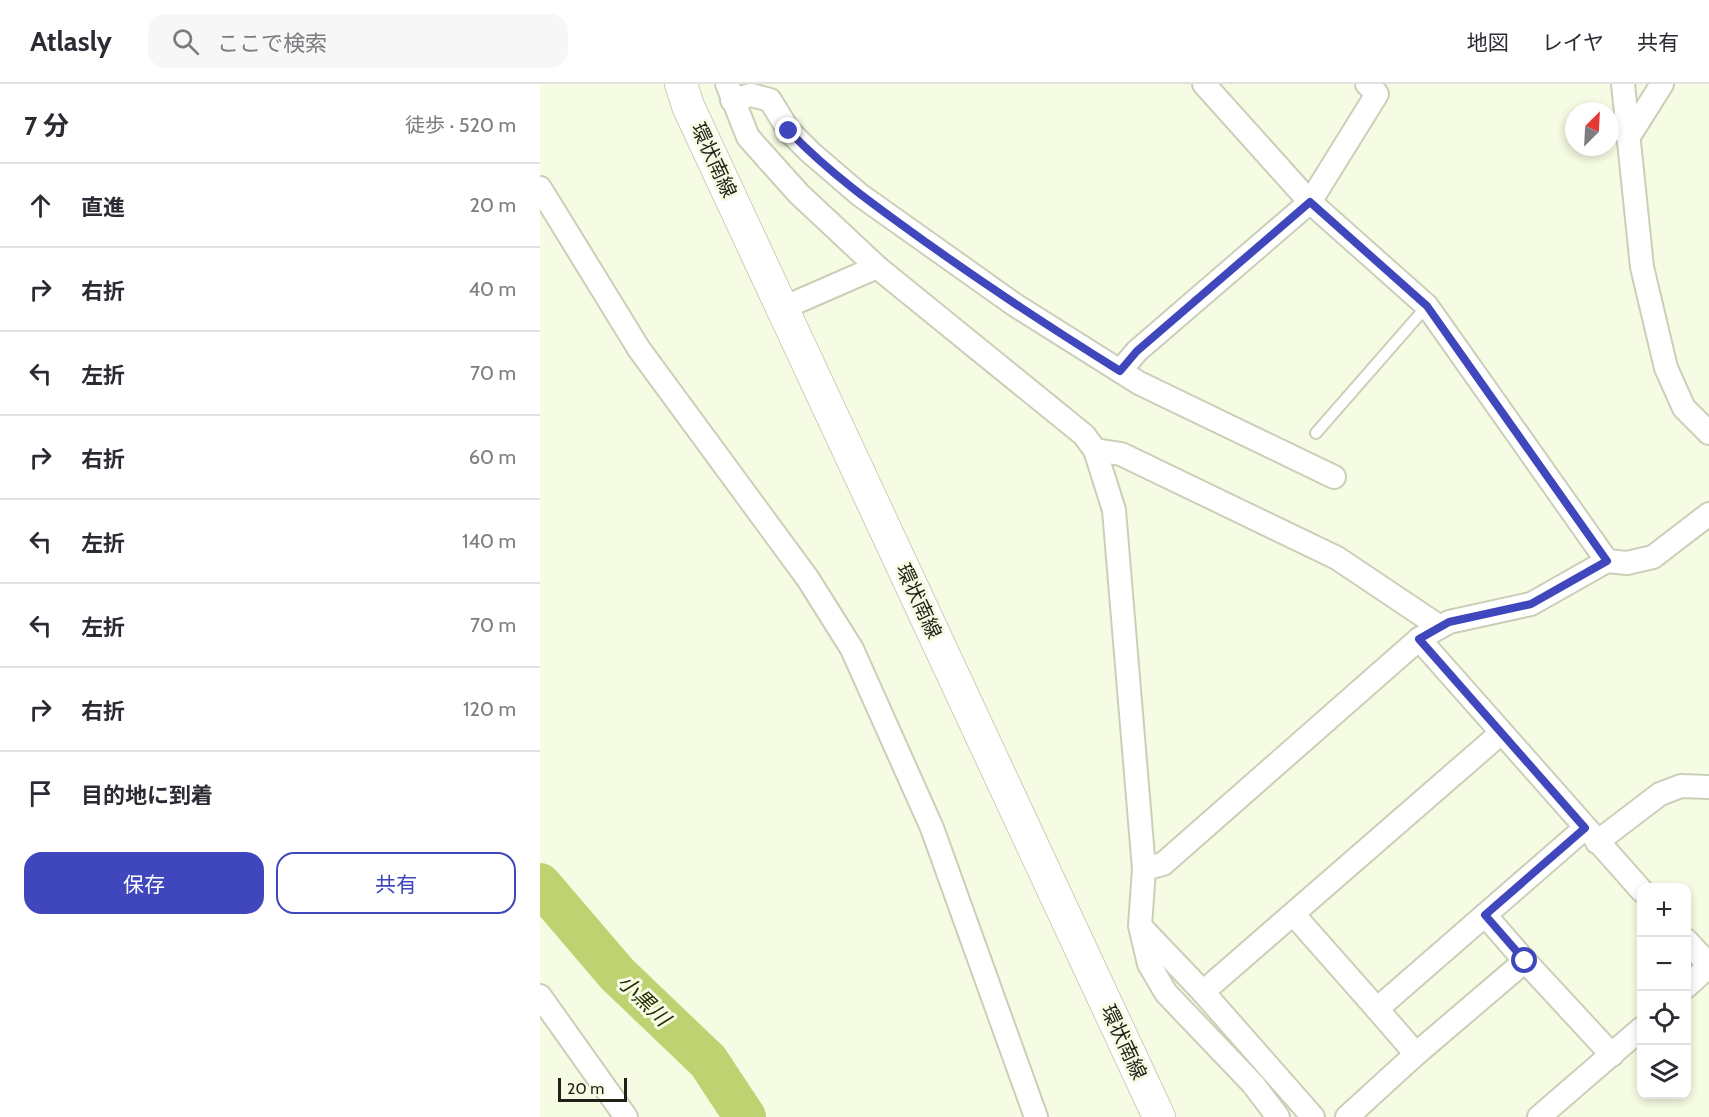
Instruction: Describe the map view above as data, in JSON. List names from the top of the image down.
{
  "streets": {
    "street": ["環状南線"]
  },
  "water": ["小黒川"],
  "scale_bar": "20 m",
  "north": "top right",
  "page": {
    "header": "Atlasly",
    "search": "ここで検索",
    "nav": ["地図", "レイヤ", "共有"],
    "heading": ["7 分", "徒歩 · 520 m"],
    "list": [
      ["直進", "20 m"],
      ["右折", "40 m"],
      ["左折", "70 m"],
      ["右折", "60 m"],
      ["左折", "140 m"],
      ["左折", "70 m"],
      ["右折", "120 m"],
      "目的地に到着"
    ],
    "buttons": ["保存", "共有"],
    "map_buttons": ["+", "−"],
    "scale": "20 m"
  }
}
